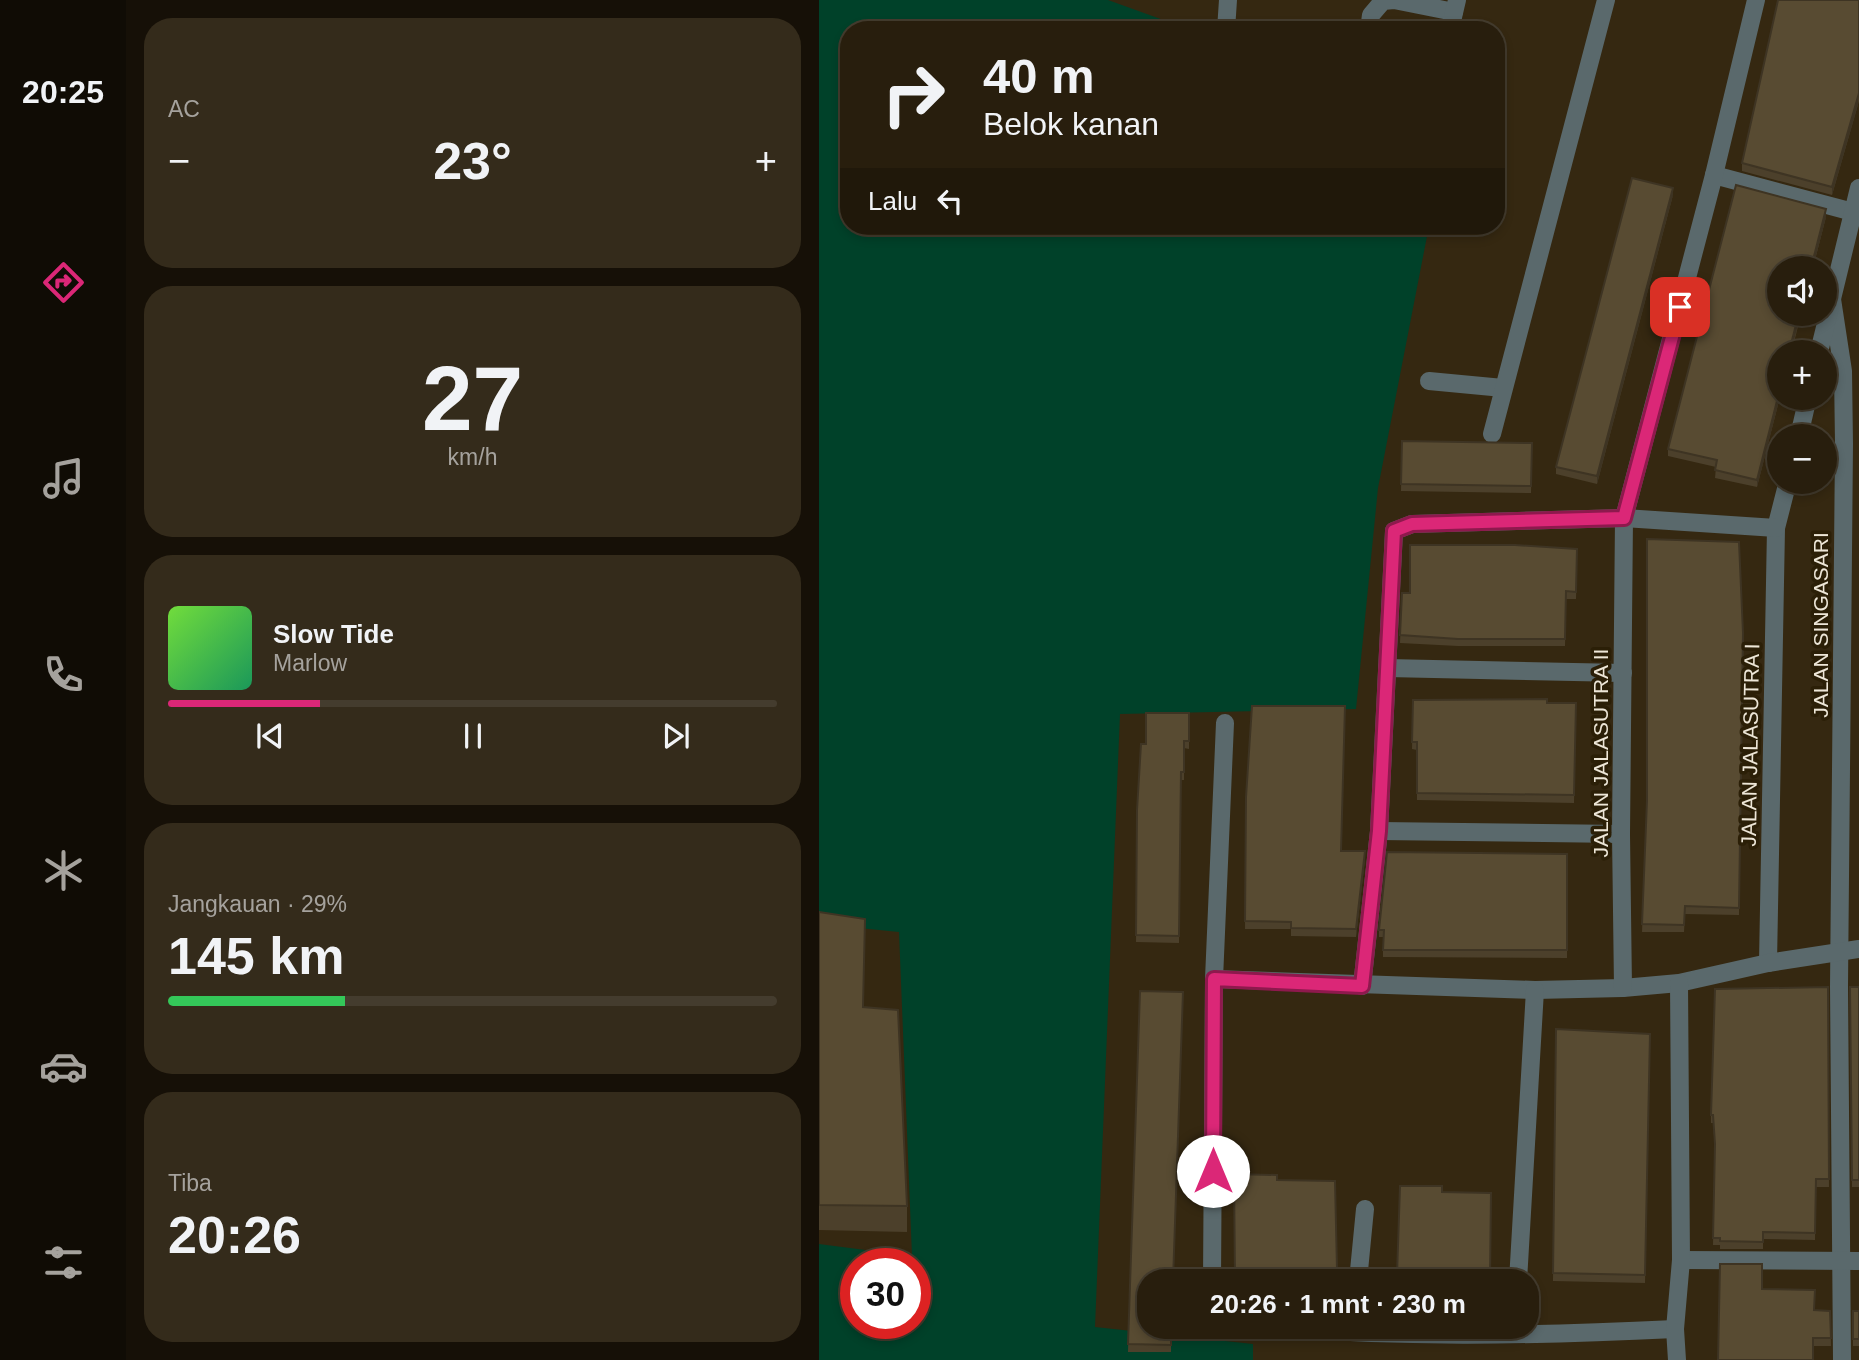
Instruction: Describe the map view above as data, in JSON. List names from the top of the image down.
{
  "streets": {
    "street": ["JALAN SINGASARI", "JALAN JALASUTRA I", "JALAN JALASUTRA II"]
  },
  "page": {
    "tabs": "20:25",
    "tile": [
      "AC",
      ["27", "km/h"],
      ["Jangkauan · 29%", "145 km"],
      ["Tiba", "20:26"]
    ],
    "turn": ["40 m", "Belok kanan"],
    "heat": ["−", "23°", "+"],
    "then": "Lalu",
    "map_buttons": ["+", "−"],
    "song": ["Slow Tide", "Marlow"],
    "limit": "30",
    "trip": "20:26 · 1 mnt · 230 m"
  }
}
